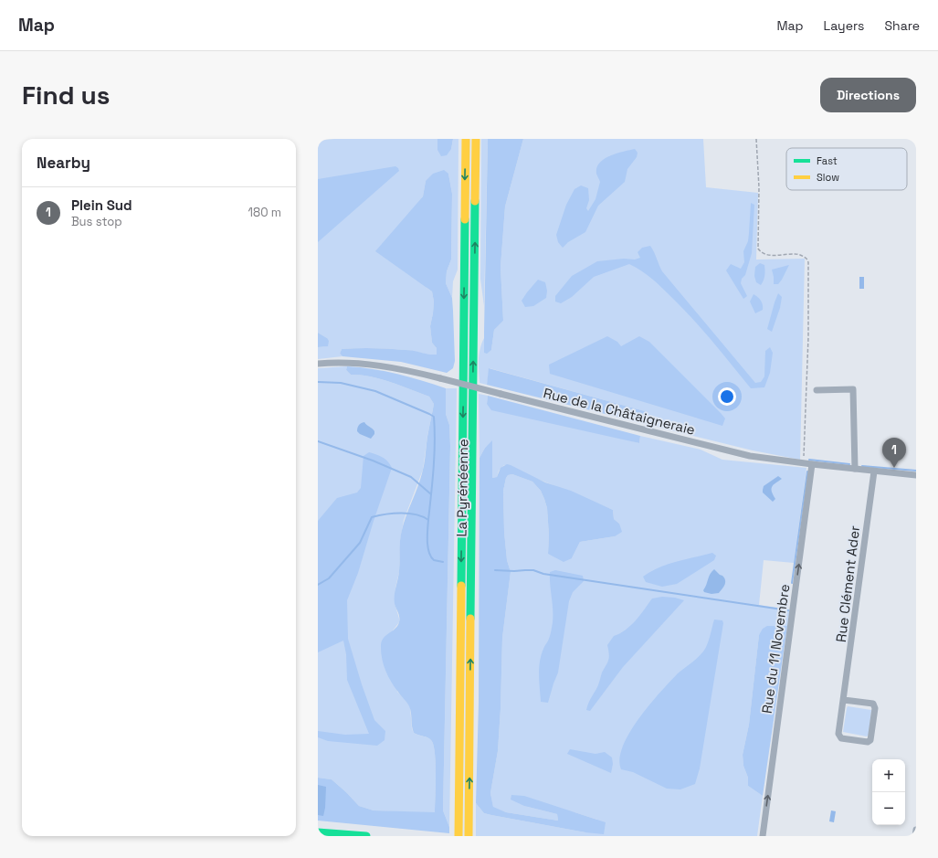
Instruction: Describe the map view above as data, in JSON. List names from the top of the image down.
{
  "streets": {
    "main road": ["La Pyrénéenne"],
    "street": ["Rue de la Châtaigneraie", "Rue Clément Ader", "Rue du 11 Novembre"]
  },
  "crossings": [
    ["Rue de la Châtaigneraie", "Rue Clément Ader"],
    ["Rue de la Châtaigneraie", "Rue du 11 Novembre"]
  ],
  "one_way": ["Rue du 11 Novembre"],
  "legend": ["Fast", "Slow"],
  "page": {
    "header": "Map",
    "nav": ["Map", "Layers", "Share"],
    "buttons": "Directions",
    "title": "Find us",
    "heading": "Nearby",
    "list": [
      {
        "mark": "1",
        "name": "Plein Sud",
        "note": "Bus stop",
        "value": "180 m"
      }
    ],
    "pins": "1",
    "map_buttons": ["+", "−"]
  }
}
